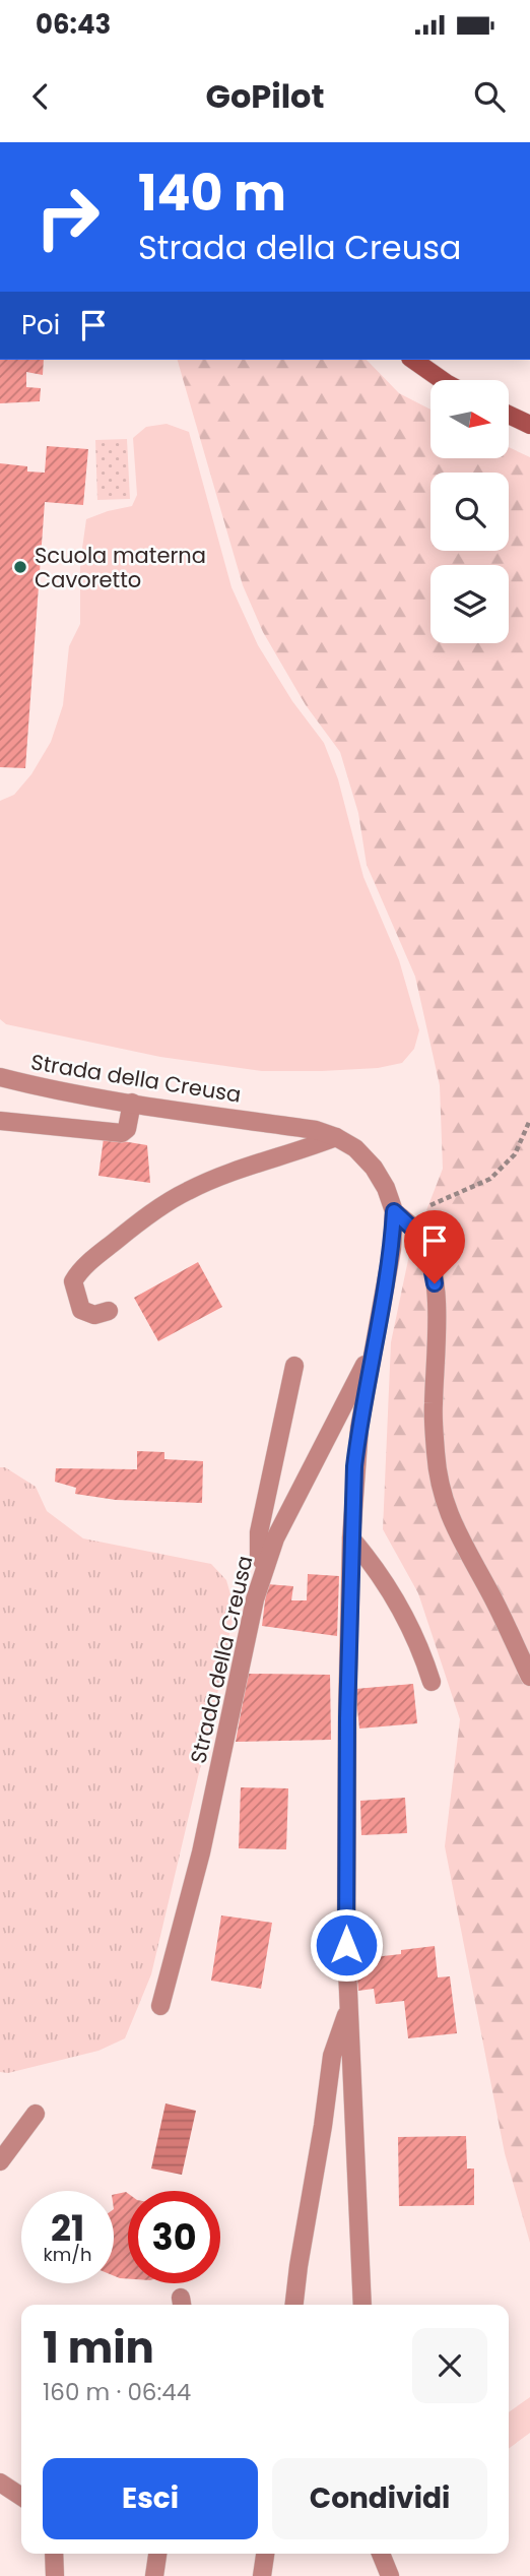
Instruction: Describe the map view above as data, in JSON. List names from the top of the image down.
{
  "streets": {
    "street": ["Strada della Creusa"]
  },
  "places": ["Scuola materna Cavoretto"],
  "north": "right",
  "page": {
    "status": "06:43",
    "header": "GoPilot",
    "turn": ["140 m", "Strada della Creusa"],
    "then": "Poi",
    "speed": "21 km/h",
    "limit": "30",
    "heading": ["1 min", "160 m · 06:44"],
    "buttons": ["Esci", "Condividi"]
  }
}
